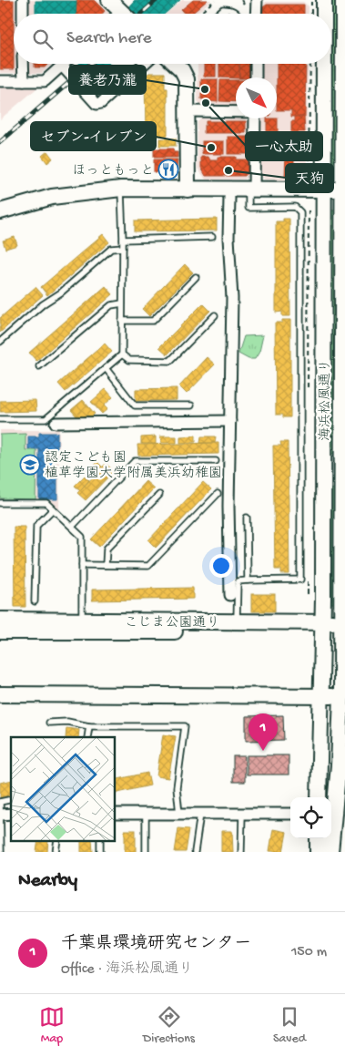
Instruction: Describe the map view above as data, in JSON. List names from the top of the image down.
{
  "streets": {
    "street": ["海浜松風通り", "こじま公園通り"]
  },
  "crossings": [
    ["海浜松風通り", "こじま公園通り"]
  ],
  "places": {
    "other": [
      "養老乃瀧",
      "一心太助",
      "セブン-イレブン",
      "天狗"
    ],
    "restaurant": ["ほっともっと"],
    "school or university": ["認定こども園 植草学園大学附属美浜幼稚園"]
  },
  "north": "bottom right",
  "page": {
    "search": "Search here",
    "pins": "1",
    "heading": "Nearby",
    "list": [
      {
        "mark": "1",
        "name": "千葉県環境研究センター",
        "note": "Office · 海浜松風通り",
        "value": "150 m"
      }
    ],
    "nav": ["Map", "Directions", "Saved"]
  }
}
